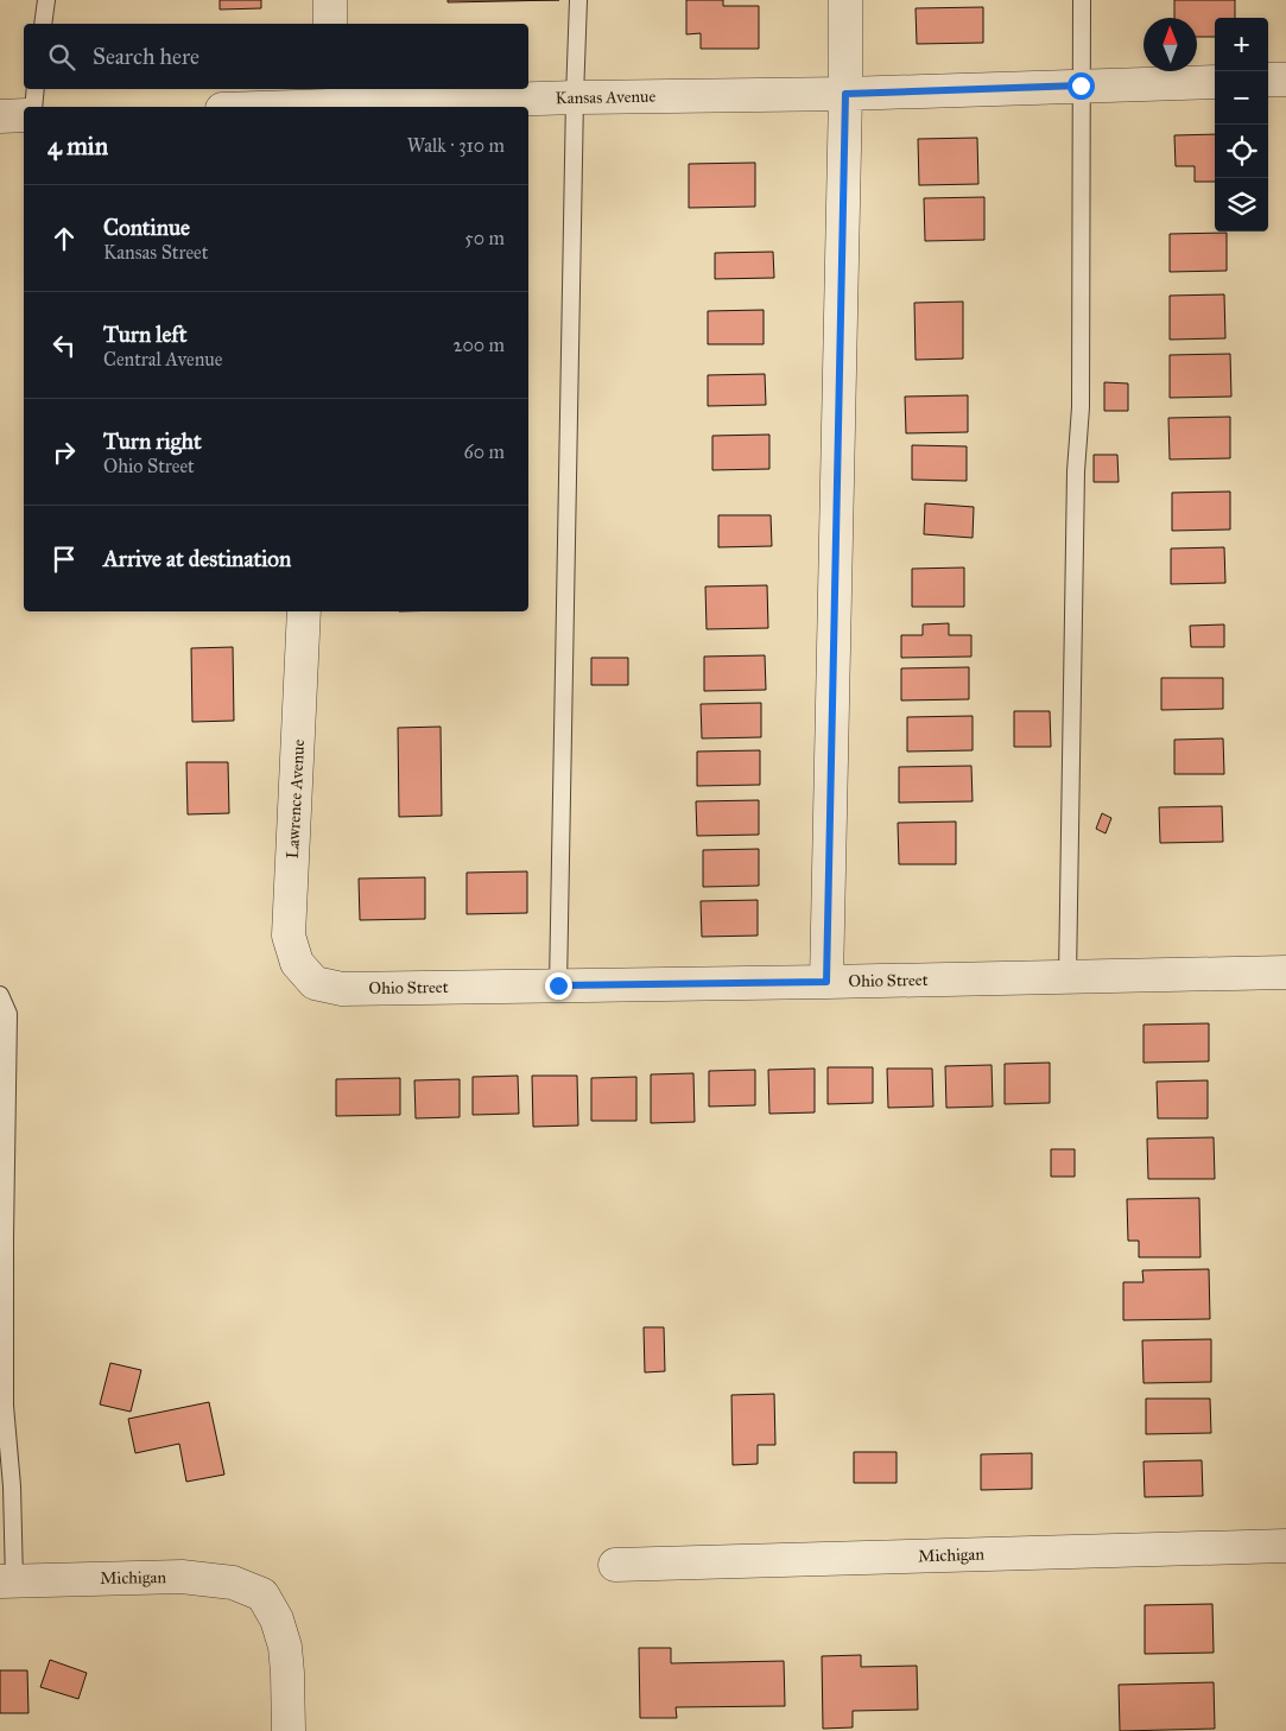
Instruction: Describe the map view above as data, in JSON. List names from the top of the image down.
{
  "streets": {
    "street": [
      "Kansas Avenue",
      "Lawrence Avenue",
      "Ohio Street",
      "Michigan"
    ]
  },
  "crossings": [
    ["Lawrence Avenue", "Ohio Street"]
  ],
  "north": "top",
  "page": {
    "map_buttons": ["+", "−"],
    "search": "Search here",
    "heading": ["4 min", "Walk · 310 m"],
    "list": [
      ["Continue", "Kansas Street", "50 m"],
      ["Turn left", "Central Avenue", "200 m"],
      ["Turn right", "Ohio Street", "60 m"],
      "Arrive at destination"
    ]
  }
}
